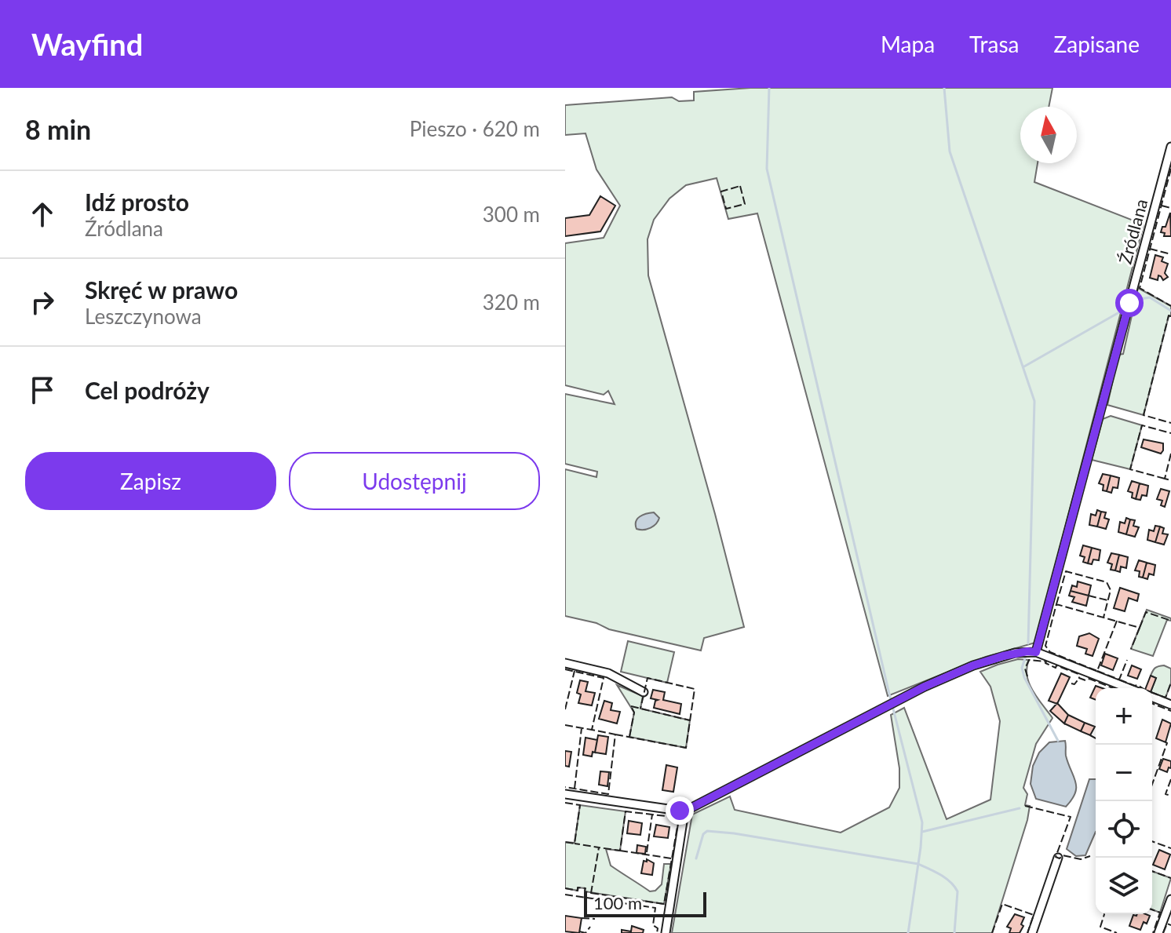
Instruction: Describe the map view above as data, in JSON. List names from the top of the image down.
{
  "streets": {
    "street": ["Źródlana"]
  },
  "scale_bar": "100 m",
  "north": "top",
  "page": {
    "header": "Wayfind",
    "nav": ["Mapa", "Trasa", "Zapisane"],
    "heading": ["8 min", "Pieszo · 620 m"],
    "list": [
      ["Idź prosto", "Źródlana", "300 m"],
      ["Skręć w prawo", "Leszczynowa", "320 m"],
      "Cel podróży"
    ],
    "buttons": ["Zapisz", "Udostępnij"],
    "map_buttons": ["+", "−"],
    "scale": "100 m"
  }
}
